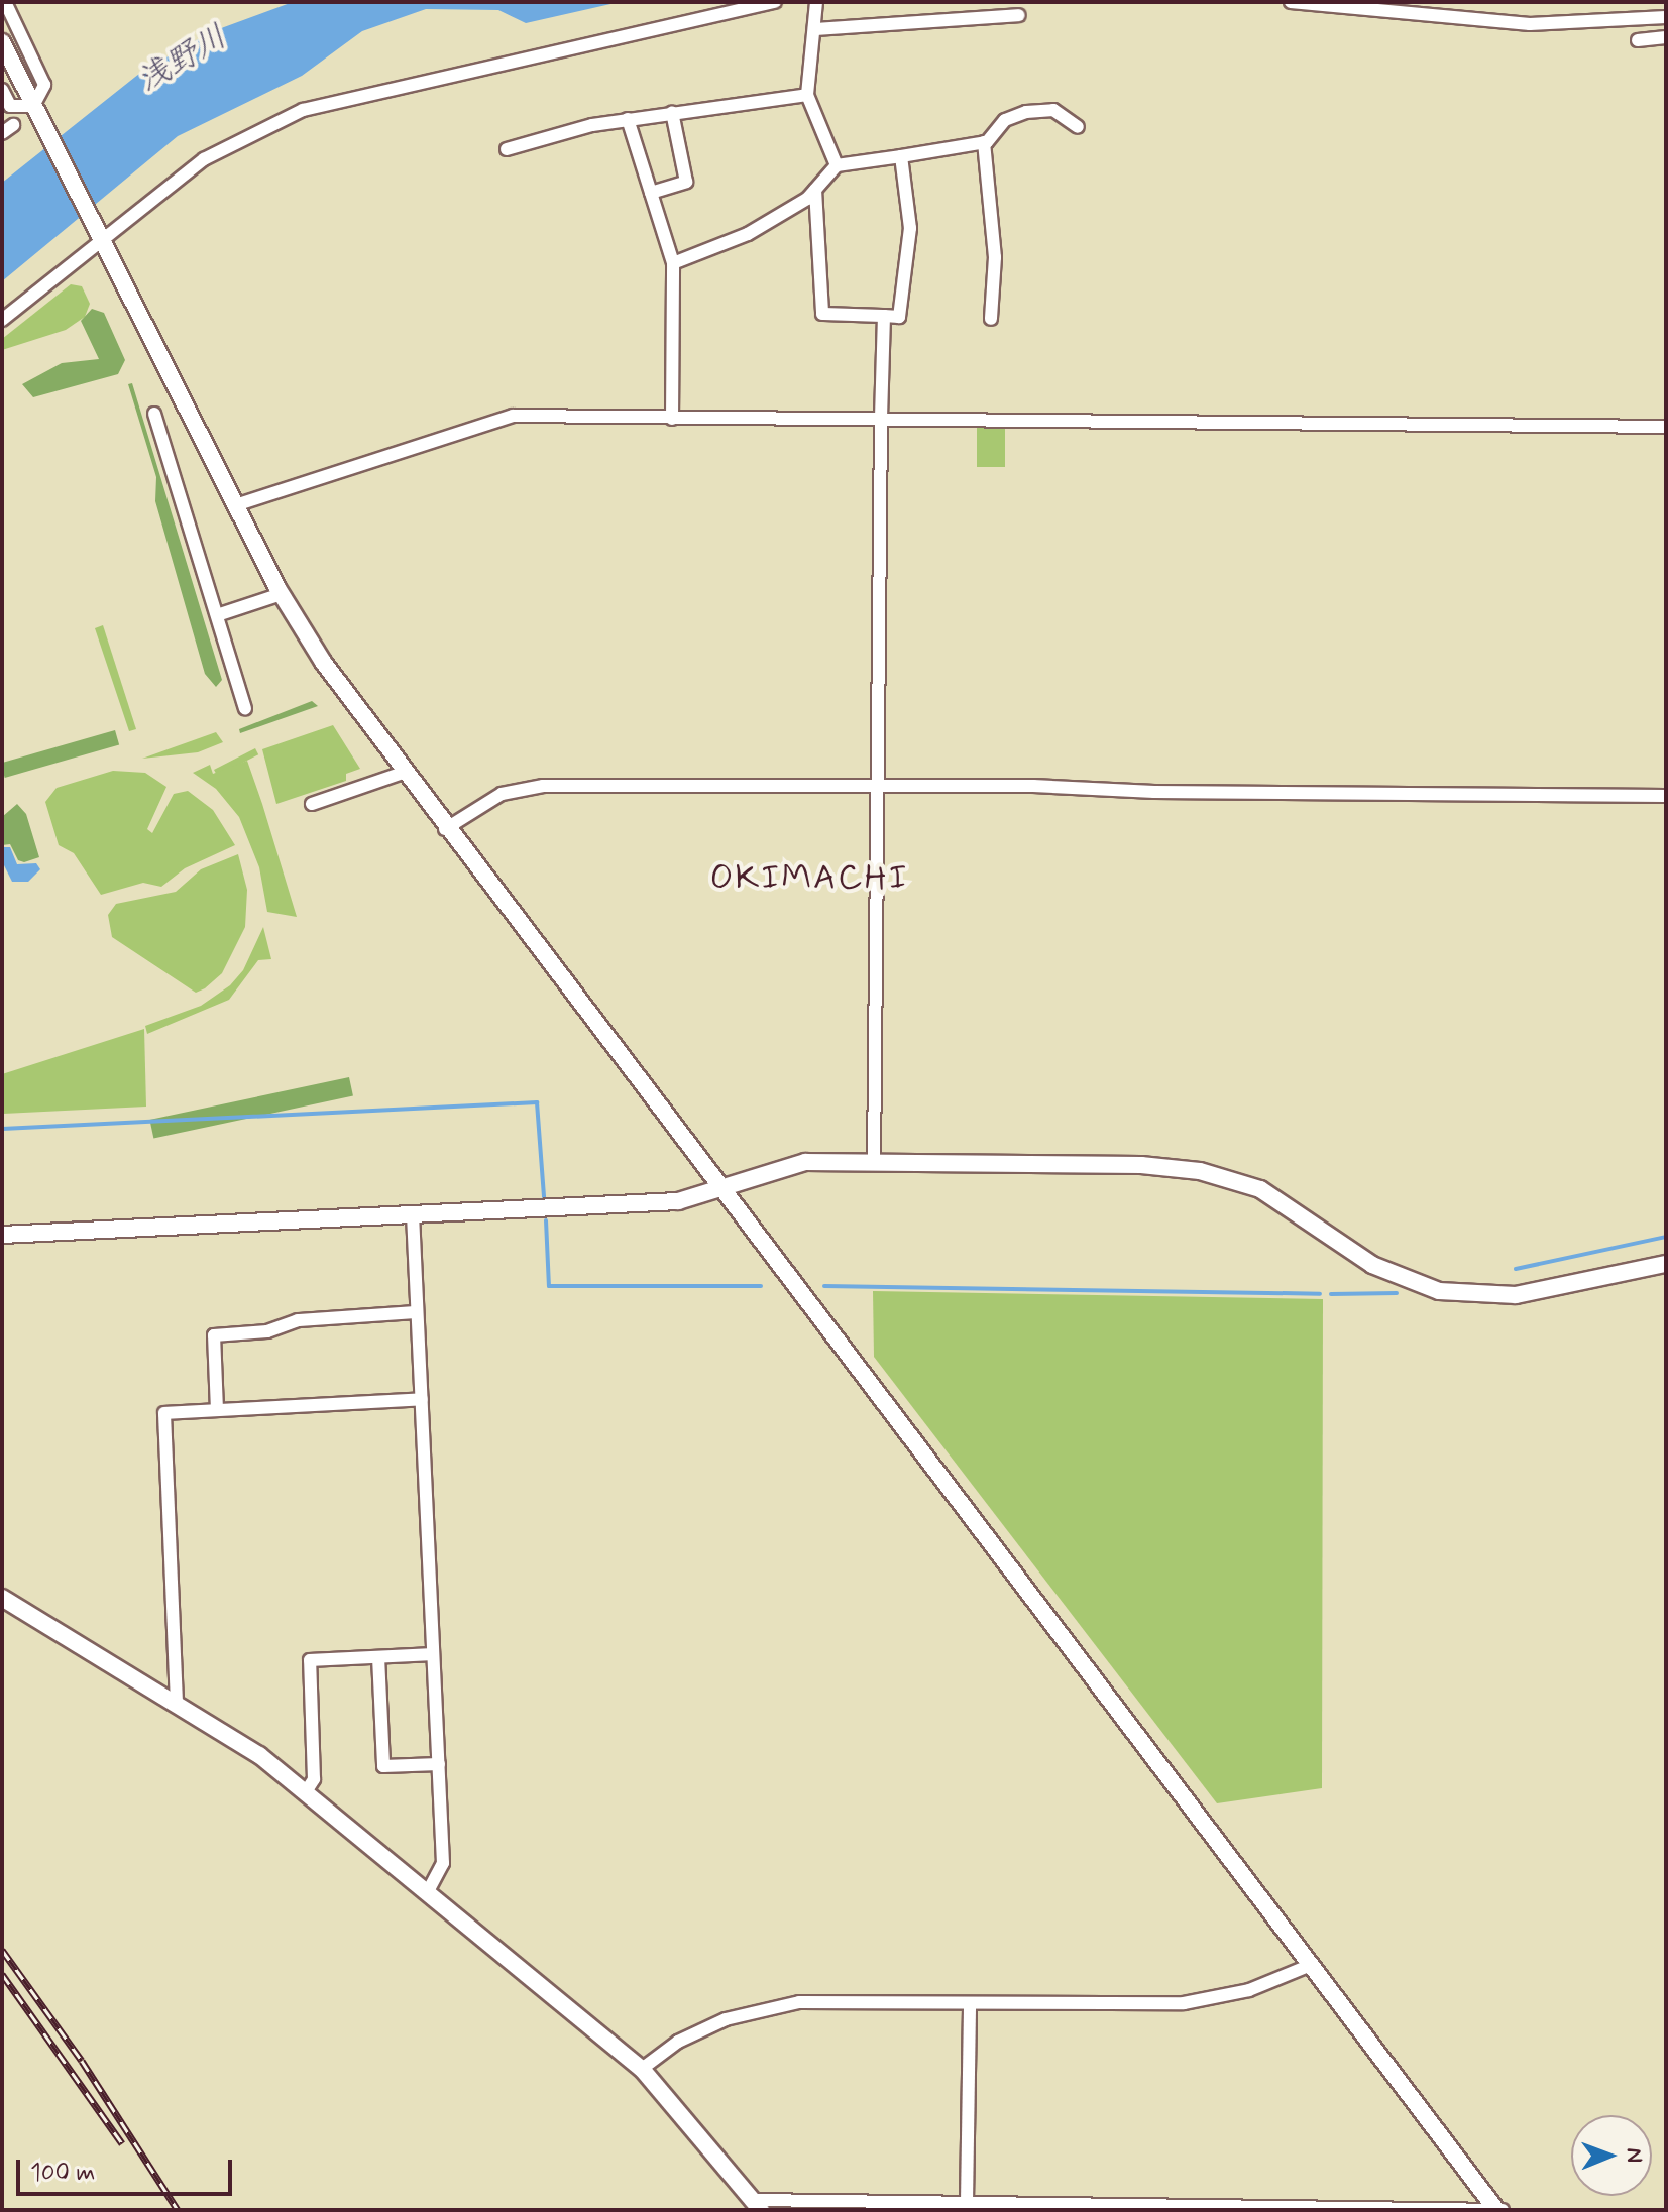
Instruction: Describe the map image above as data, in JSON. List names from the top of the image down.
{
  "districts": ["OKIMACHI"],
  "water": ["浅野川"],
  "scale_bar": "100 m",
  "north": "right"
}
